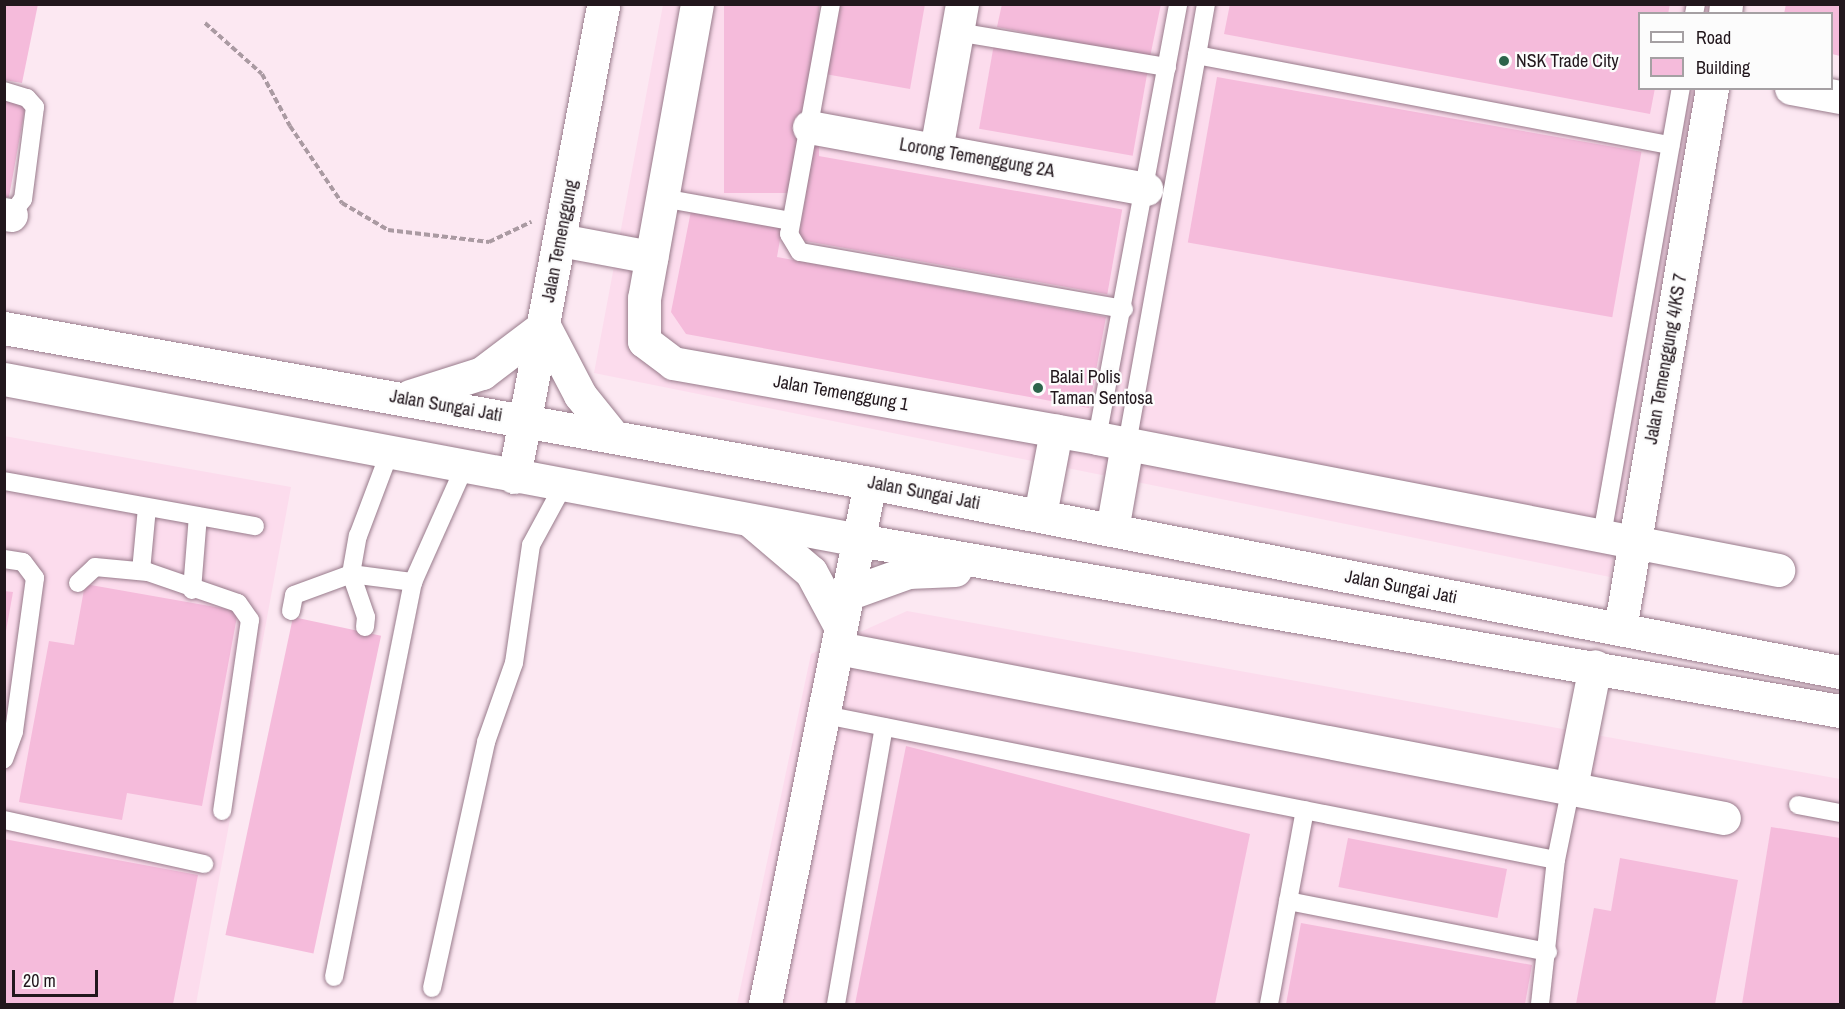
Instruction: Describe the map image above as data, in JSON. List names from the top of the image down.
{
  "streets": {
    "street": [
      "Lorong Temenggung 2A",
      "Jalan Temenggung",
      "Jalan Temenggung 4/KS 7",
      "Jalan Temenggung 1",
      "Jalan Sungai Jati"
    ]
  },
  "crossings": [
    ["Jalan Temenggung", "Jalan Sungai Jati"],
    ["Jalan Temenggung 4/KS 7", "Jalan Temenggung 1"],
    ["Jalan Temenggung 4/KS 7", "Jalan Sungai Jati"]
  ],
  "places": ["NSK Trade City", "Balai Polis Taman Sentosa"],
  "legend": ["Road", "Building"],
  "scale_bar": "20 m"
}
